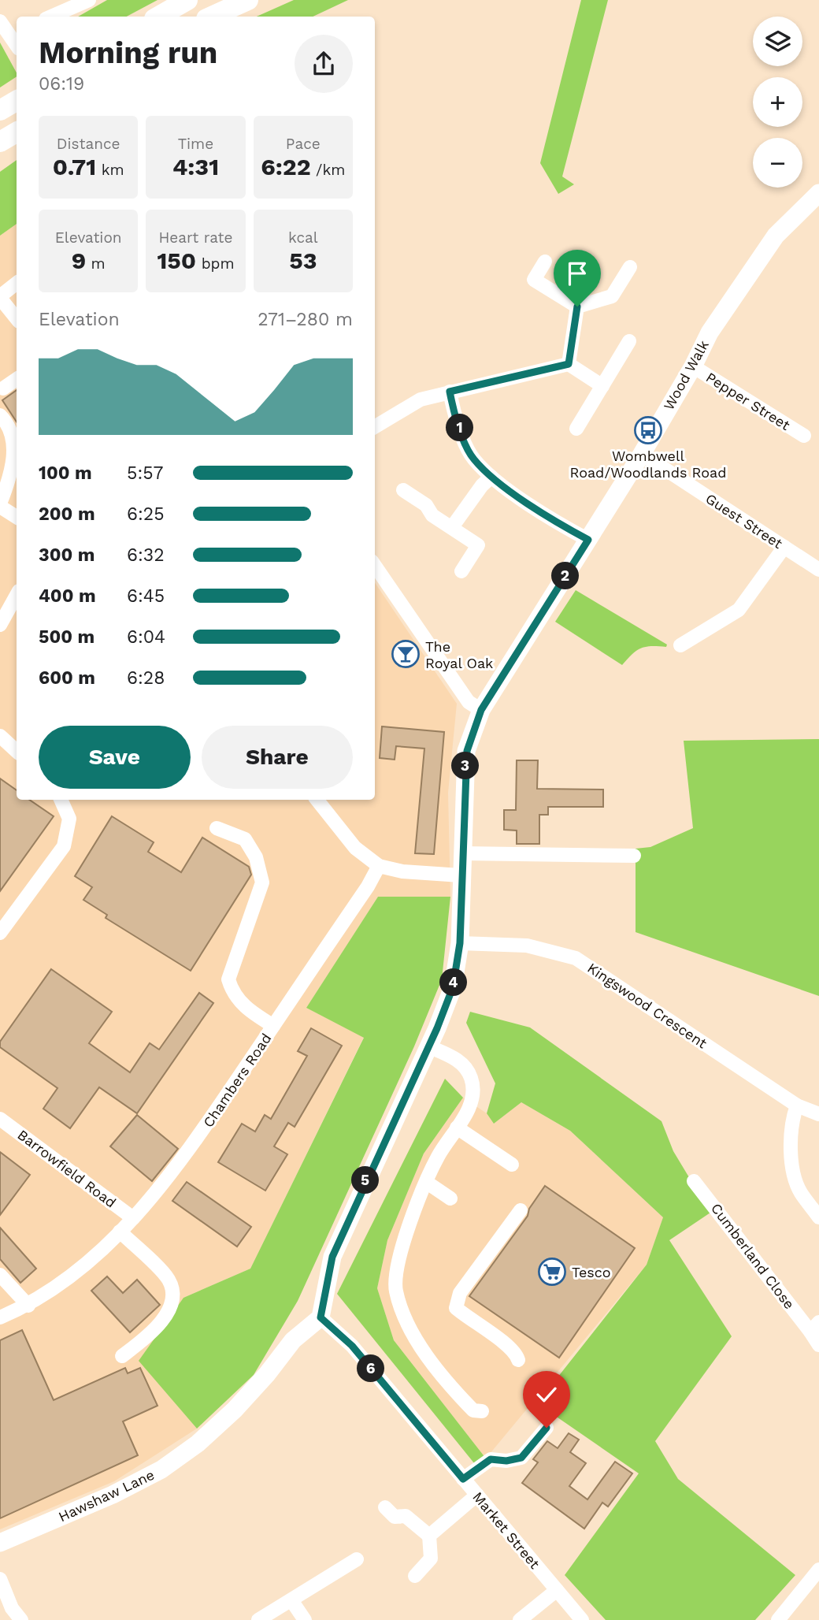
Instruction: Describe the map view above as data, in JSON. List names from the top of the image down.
{
  "streets": {
    "main road": ["Wood Walk", "Hawshaw Lane"],
    "street": [
      "Pepper Street",
      "Guest Street",
      "Kingswood Crescent",
      "Chambers Road",
      "Barrowfield Road",
      "Cumberland Close",
      "Market Street"
    ]
  },
  "crossings": [
    ["Wood Walk", "Pepper Street"],
    ["Wood Walk", "Guest Street"],
    ["Wood Walk", "Kingswood Crescent"],
    ["Wood Walk", "Hawshaw Lane"],
    ["Wood Walk", "Market Street"],
    ["Chambers Road", "Barrowfield Road"],
    ["Hawshaw Lane", "Market Street"]
  ],
  "places": {
    "bus stop": ["Wombwell Road/Woodlands Road"],
    "bar": ["The Royal Oak"],
    "supermarket": ["Tesco"]
  },
  "page": {
    "map_buttons": ["+", "−"],
    "heading": ["Morning run", "06:19"],
    "stats": [
      ["Distance", "0.71 km"],
      ["Time", "4:31"],
      ["Pace", "6:22 /km"],
      ["Elevation", "9 m"],
      ["Heart rate", "150 bpm"],
      ["kcal", "53"]
    ],
    "chart": ["Elevation", "271–280 m"],
    "pins": [
      "1",
      "2",
      "3",
      "4",
      "5",
      "6"
    ],
    "list": [
      {
        "name": "100 m",
        "note": "5:57"
      },
      {
        "name": "200 m",
        "note": "6:25"
      },
      {
        "name": "300 m",
        "note": "6:32"
      },
      {
        "name": "400 m",
        "note": "6:45"
      },
      {
        "name": "500 m",
        "note": "6:04"
      },
      {
        "name": "600 m",
        "note": "6:28"
      }
    ],
    "buttons": ["Save", "Share"]
  }
}
